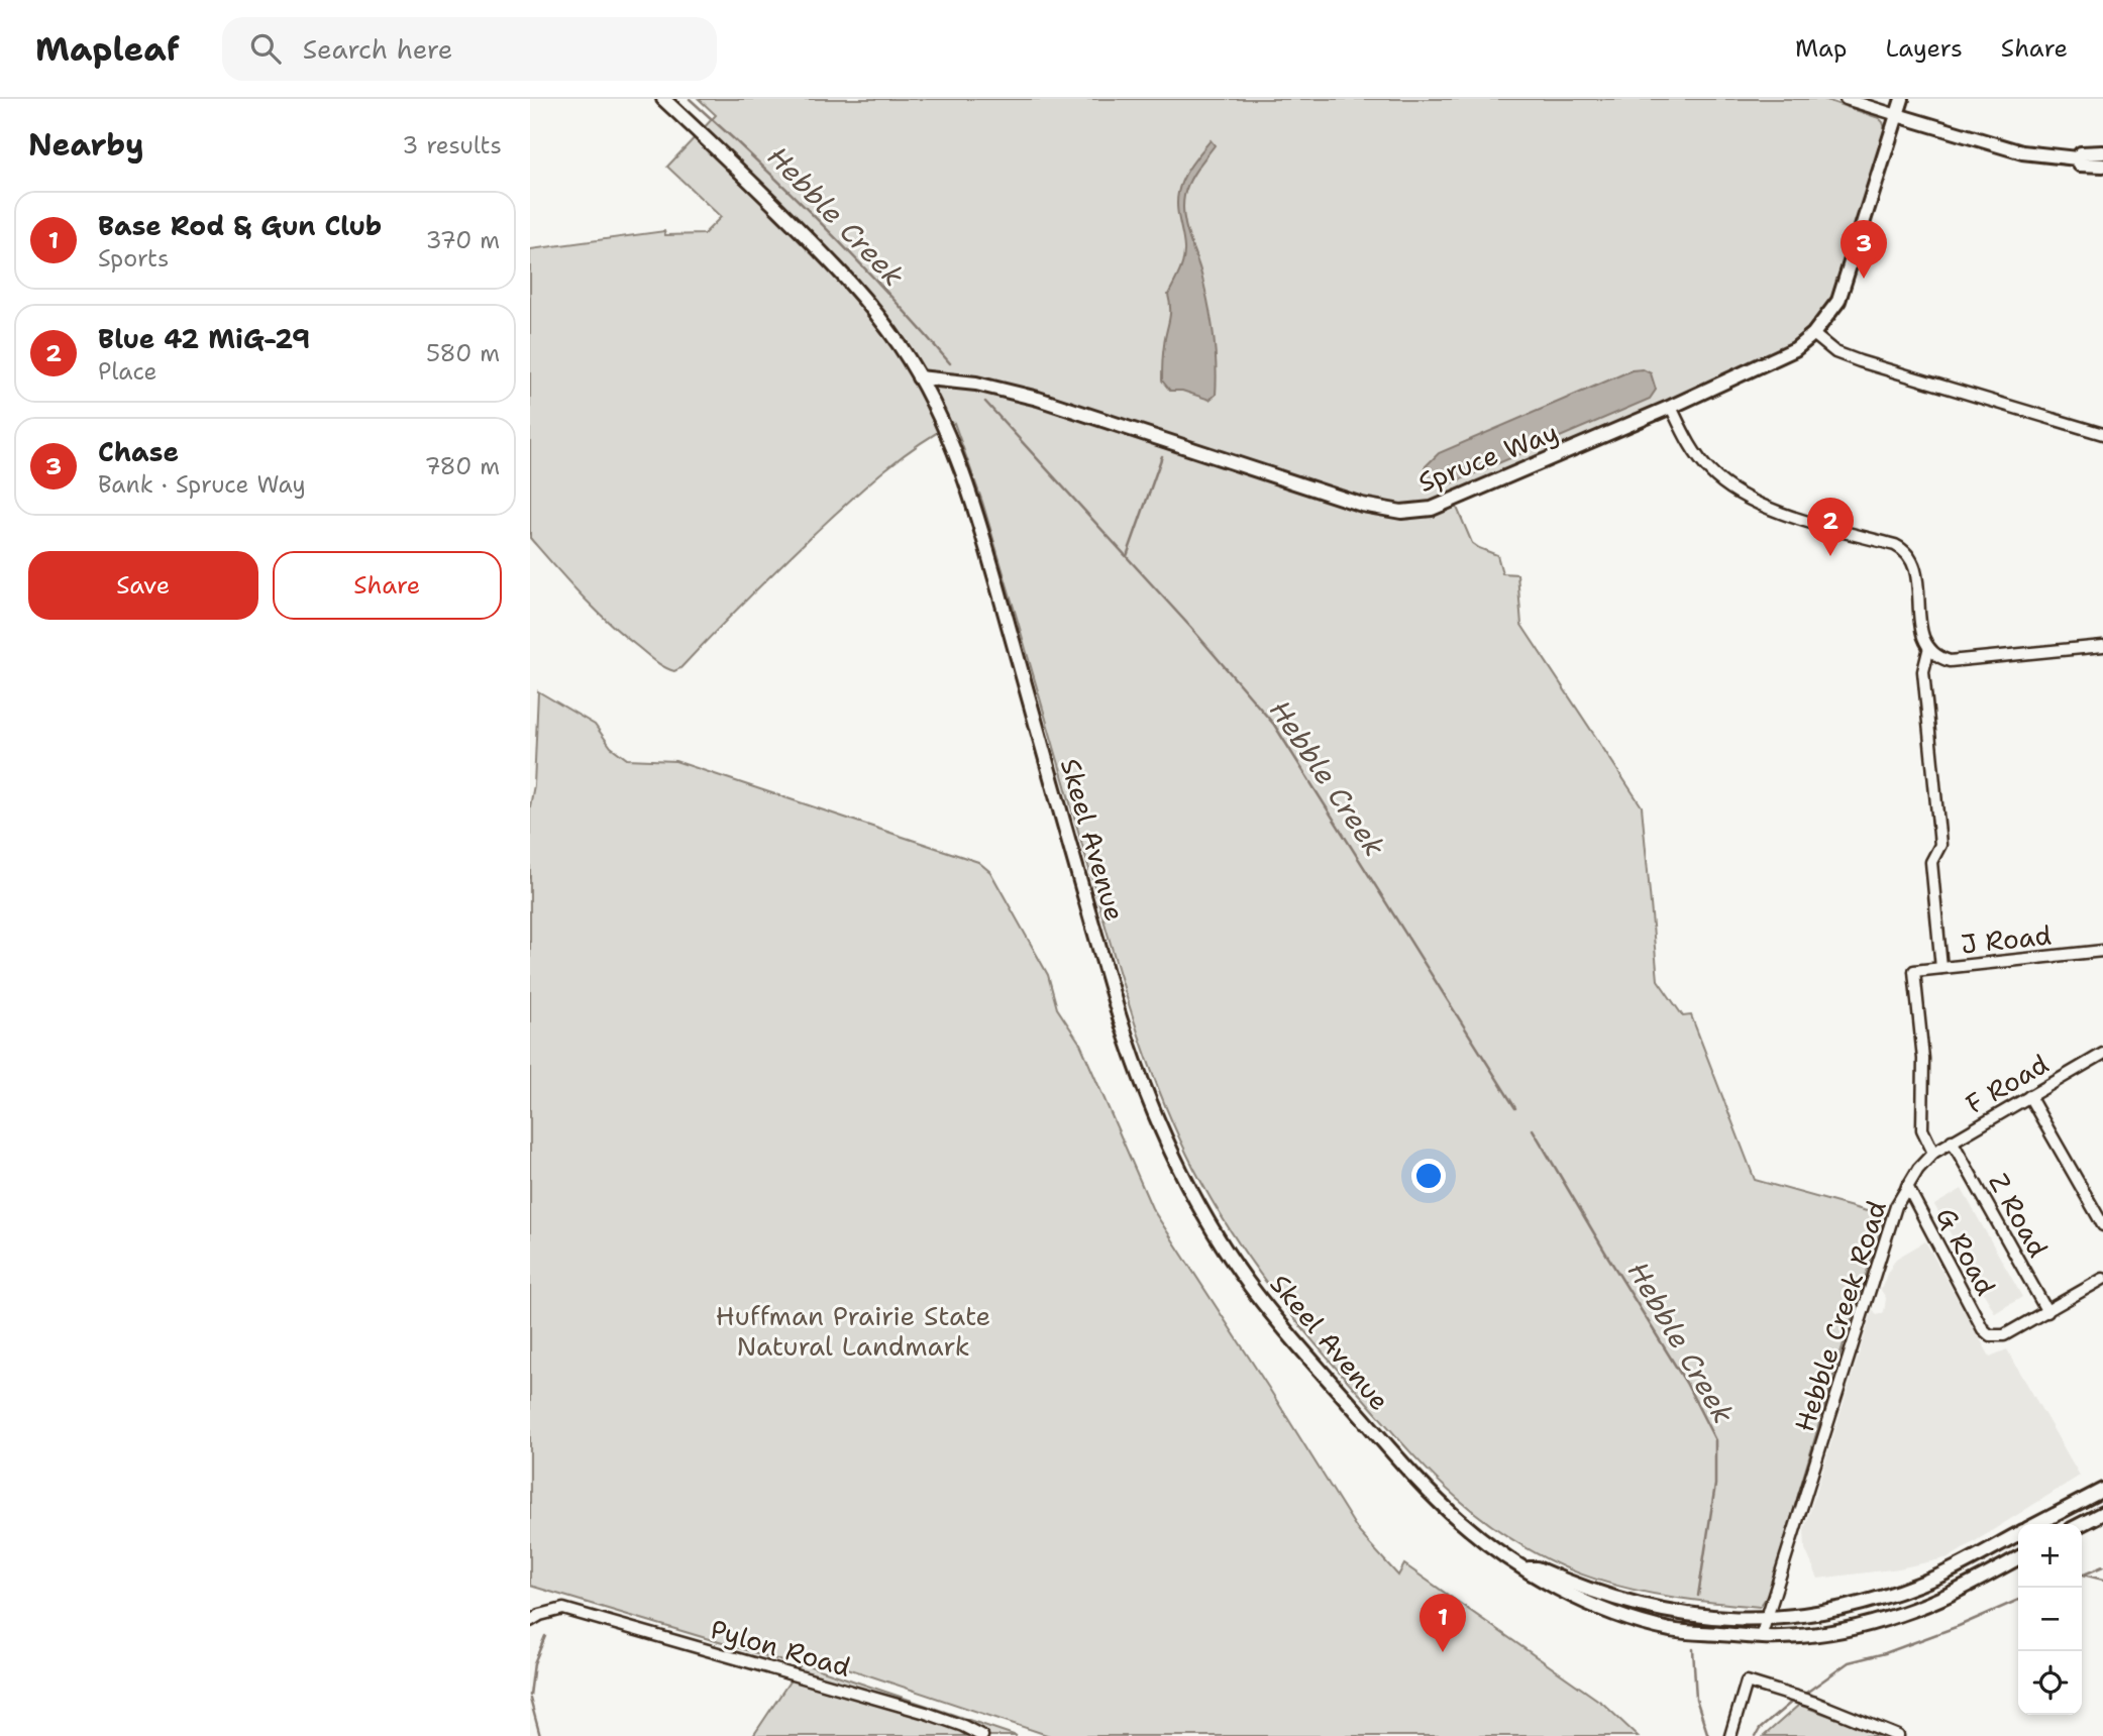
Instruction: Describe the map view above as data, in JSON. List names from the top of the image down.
{
  "streets": {
    "street": [
      "Spruce Way",
      "Skeel Avenue",
      "J Road",
      "F Road",
      "Z Road",
      "G Road",
      "Hebble Creek Road",
      "Pylon Road"
    ]
  },
  "crossings": [
    ["Spruce Way", "Skeel Avenue"],
    ["Skeel Avenue", "Hebble Creek Road"],
    ["J Road", "F Road"],
    ["J Road", "Hebble Creek Road"],
    ["F Road", "Z Road"],
    ["F Road", "Hebble Creek Road"],
    ["Z Road", "G Road"],
    ["G Road", "Hebble Creek Road"]
  ],
  "water": ["Hebble Creek"],
  "parks": ["Huffman Prairie State Natural Landmark"],
  "page": {
    "header": "Mapleaf",
    "search": "Search here",
    "nav": ["Map", "Layers", "Share"],
    "heading": ["Nearby", "3 results"],
    "list": [
      {
        "mark": "1",
        "name": "Base Rod & Gun Club",
        "note": "Sports",
        "value": "370 m"
      },
      {
        "mark": "2",
        "name": "Blue 42 MiG-29",
        "note": "Place",
        "value": "580 m"
      },
      {
        "mark": "3",
        "name": "Chase",
        "note": "Bank · Spruce Way",
        "value": "780 m"
      }
    ],
    "pins": ["3", "2", "1"],
    "buttons": ["Save", "Share"],
    "map_buttons": ["+", "−"]
  }
}
